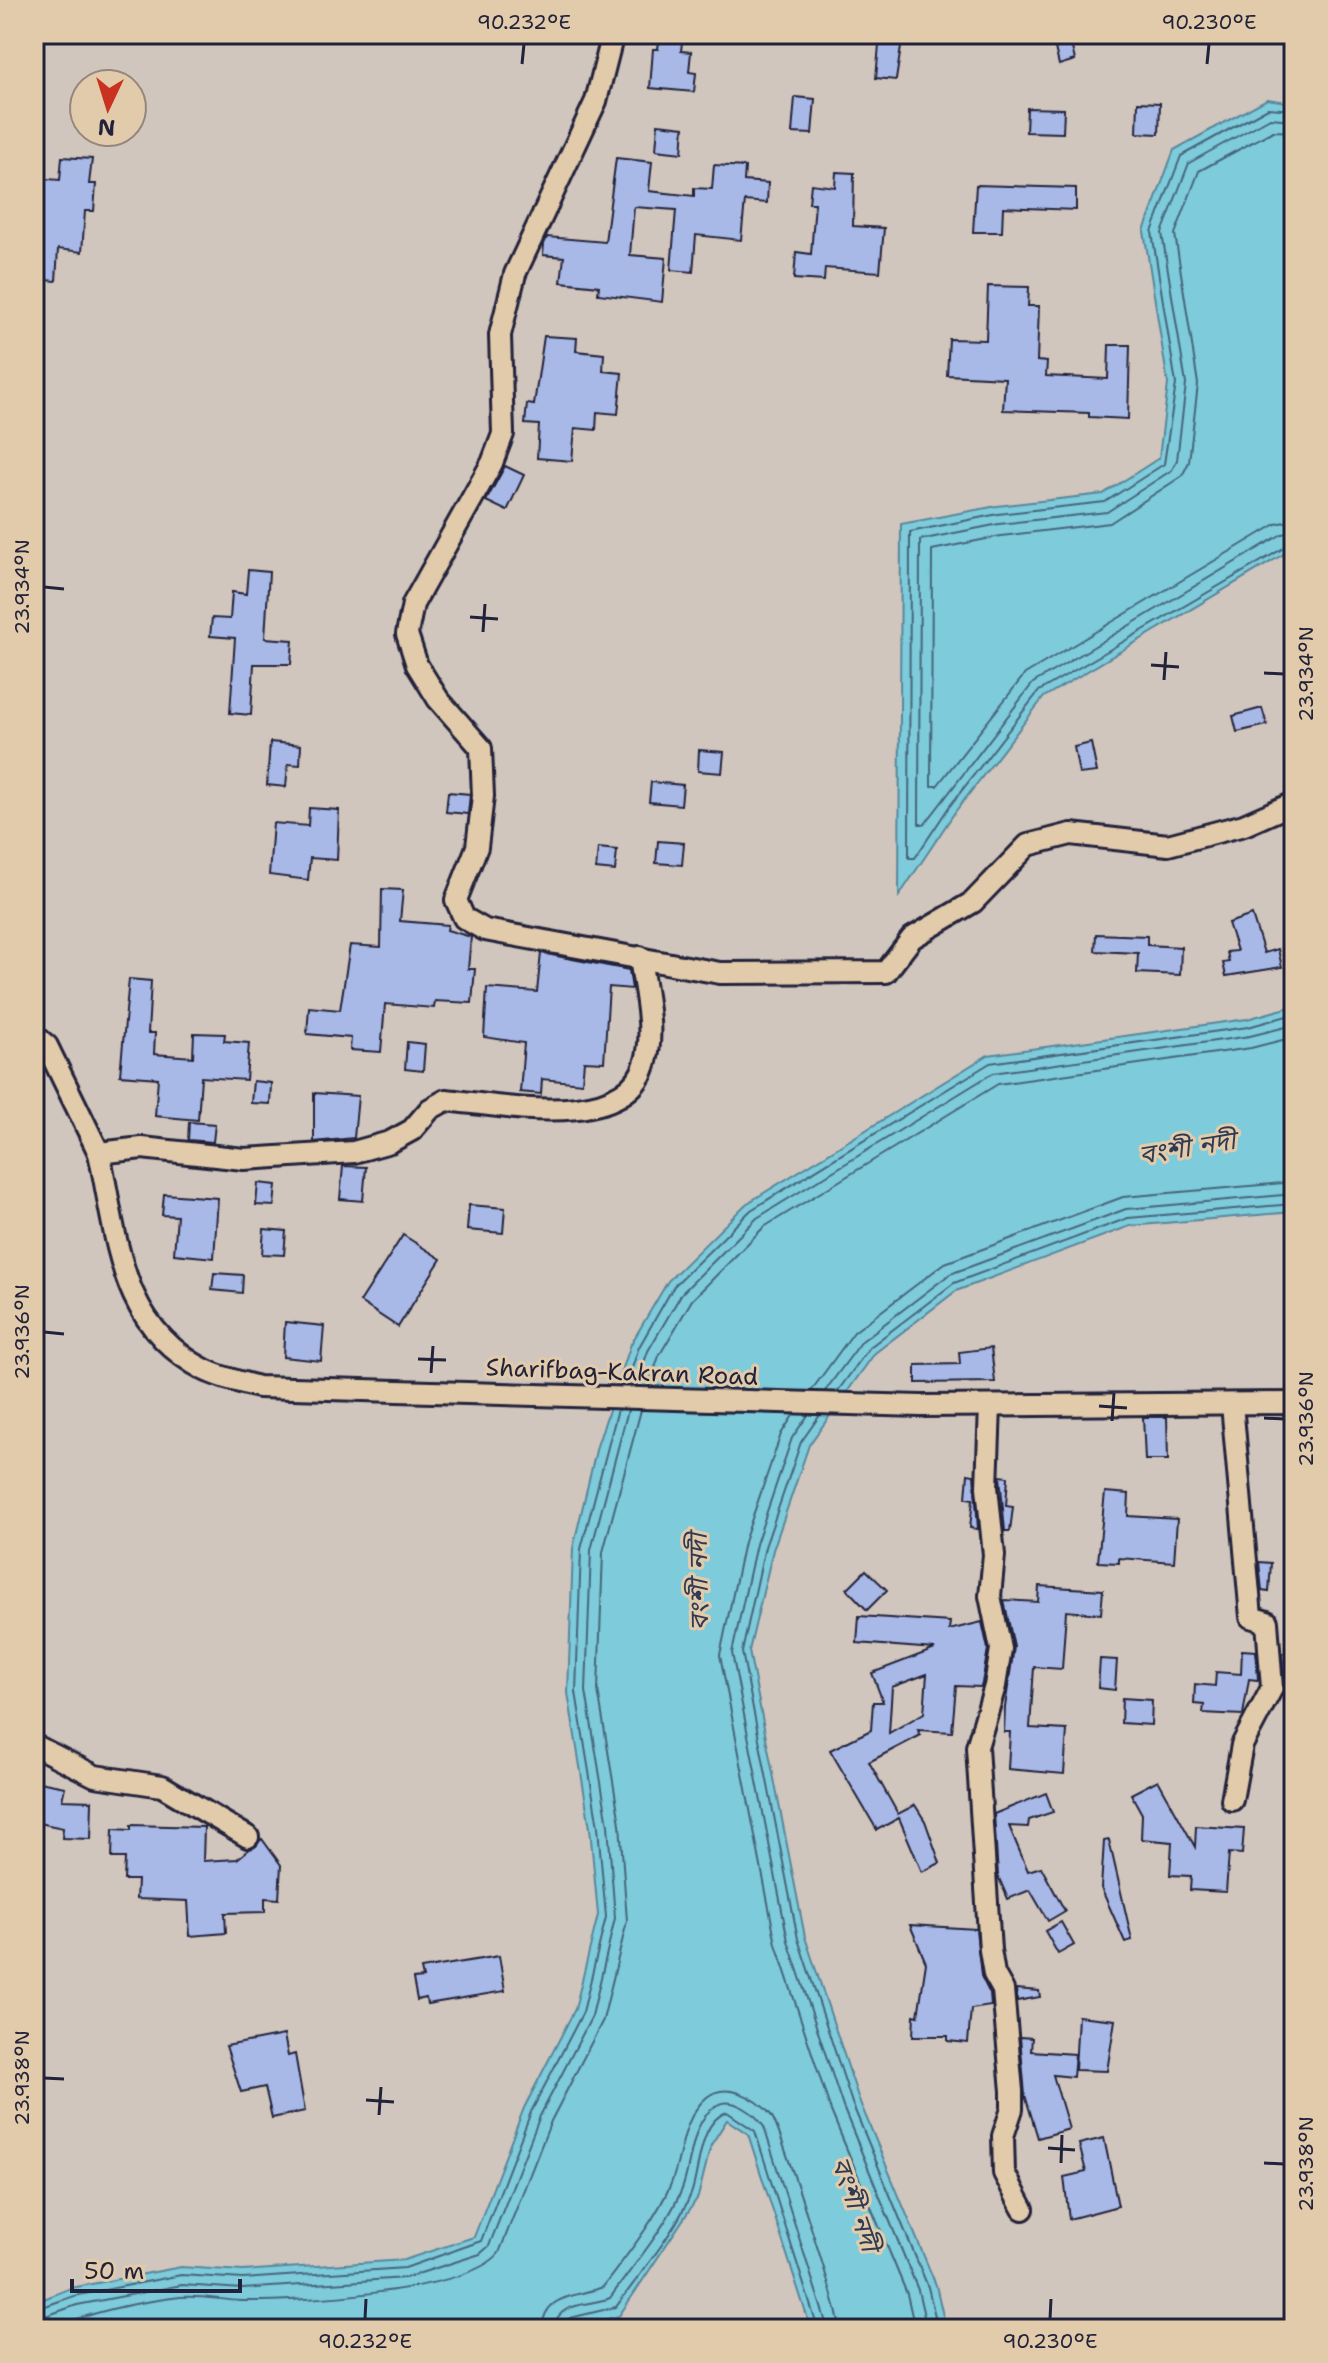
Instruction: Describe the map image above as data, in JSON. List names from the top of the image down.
{
  "streets": {
    "street": ["Sharifbag-Kakran Road"]
  },
  "water": ["বংশী নদী"],
  "scale_bar": "50 m",
  "north": "bottom",
  "coordinates": [
    "90.232°E",
    "90.230°E",
    "23.934°N",
    "23.936°N",
    "23.938°N"
  ]
}
